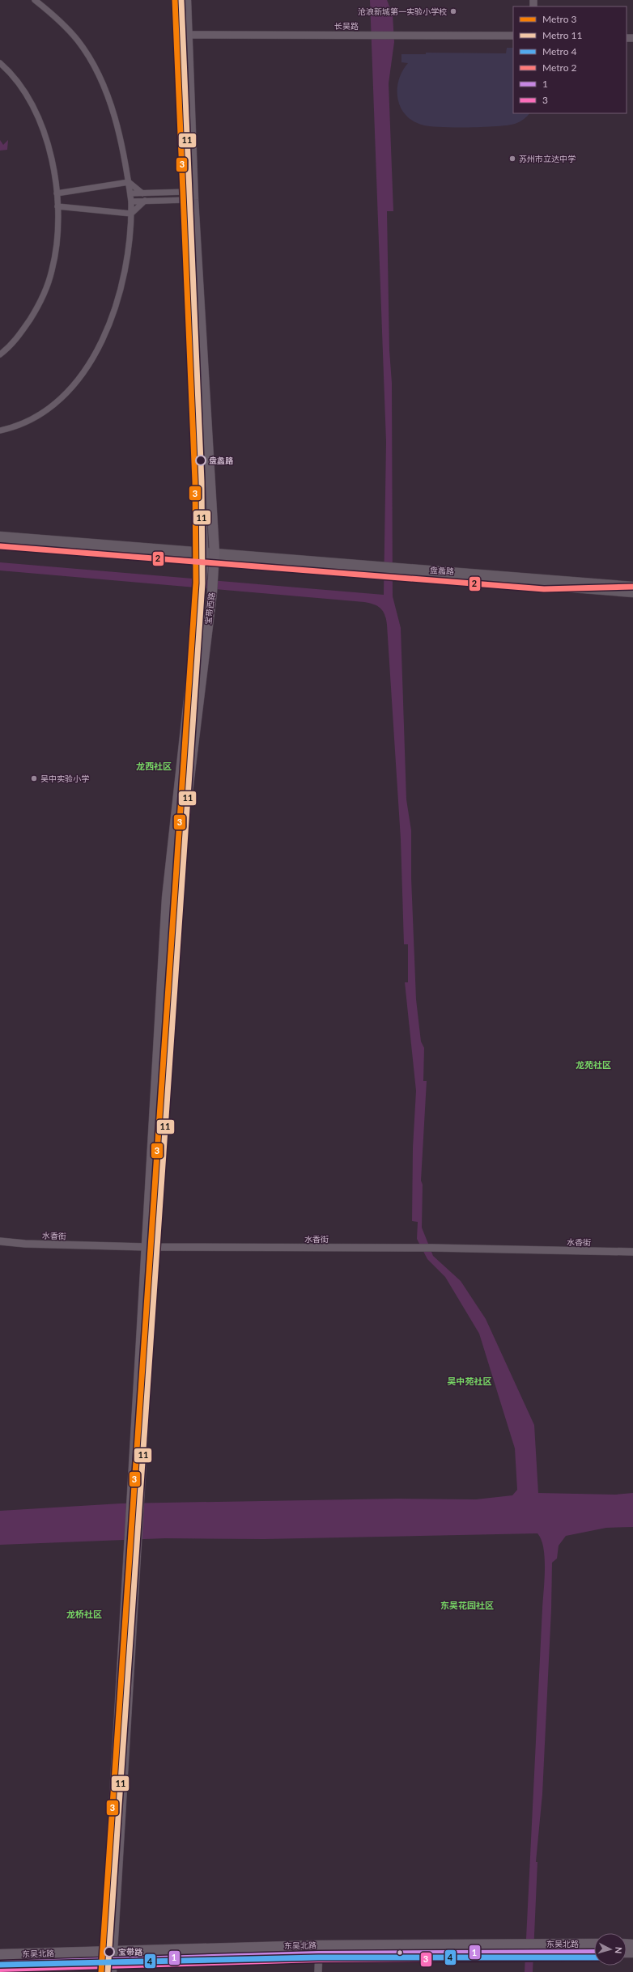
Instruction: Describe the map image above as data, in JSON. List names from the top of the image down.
{
  "streets": {
    "main road": ["盘蠡路", "宝带西路", "东吴北路"],
    "street": ["长吴路", "水香街"]
  },
  "crossings": [
    ["长吴路", "宝带西路"],
    ["盘蠡路", "宝带西路"],
    ["宝带西路", "水香街"],
    ["宝带西路", "东吴北路"]
  ],
  "districts": [
    "龙西社区",
    "龙苑社区",
    "吴中苑社区",
    "东吴花园社区",
    "龙桥社区"
  ],
  "places": [
    "沧浪新城第一实验小学校",
    "苏州市立达中学",
    "盘蠡路",
    "吴中实验小学",
    "宝带路"
  ],
  "lines": [
    "metro line 3",
    "metro line 11",
    "metro line 2",
    "transit line 1",
    "metro line 4",
    "transit line 3"
  ],
  "legend": [
    "Metro 3",
    "Metro 11",
    "Metro 4",
    "Metro 2",
    "1",
    "3"
  ],
  "north": "right"
}
